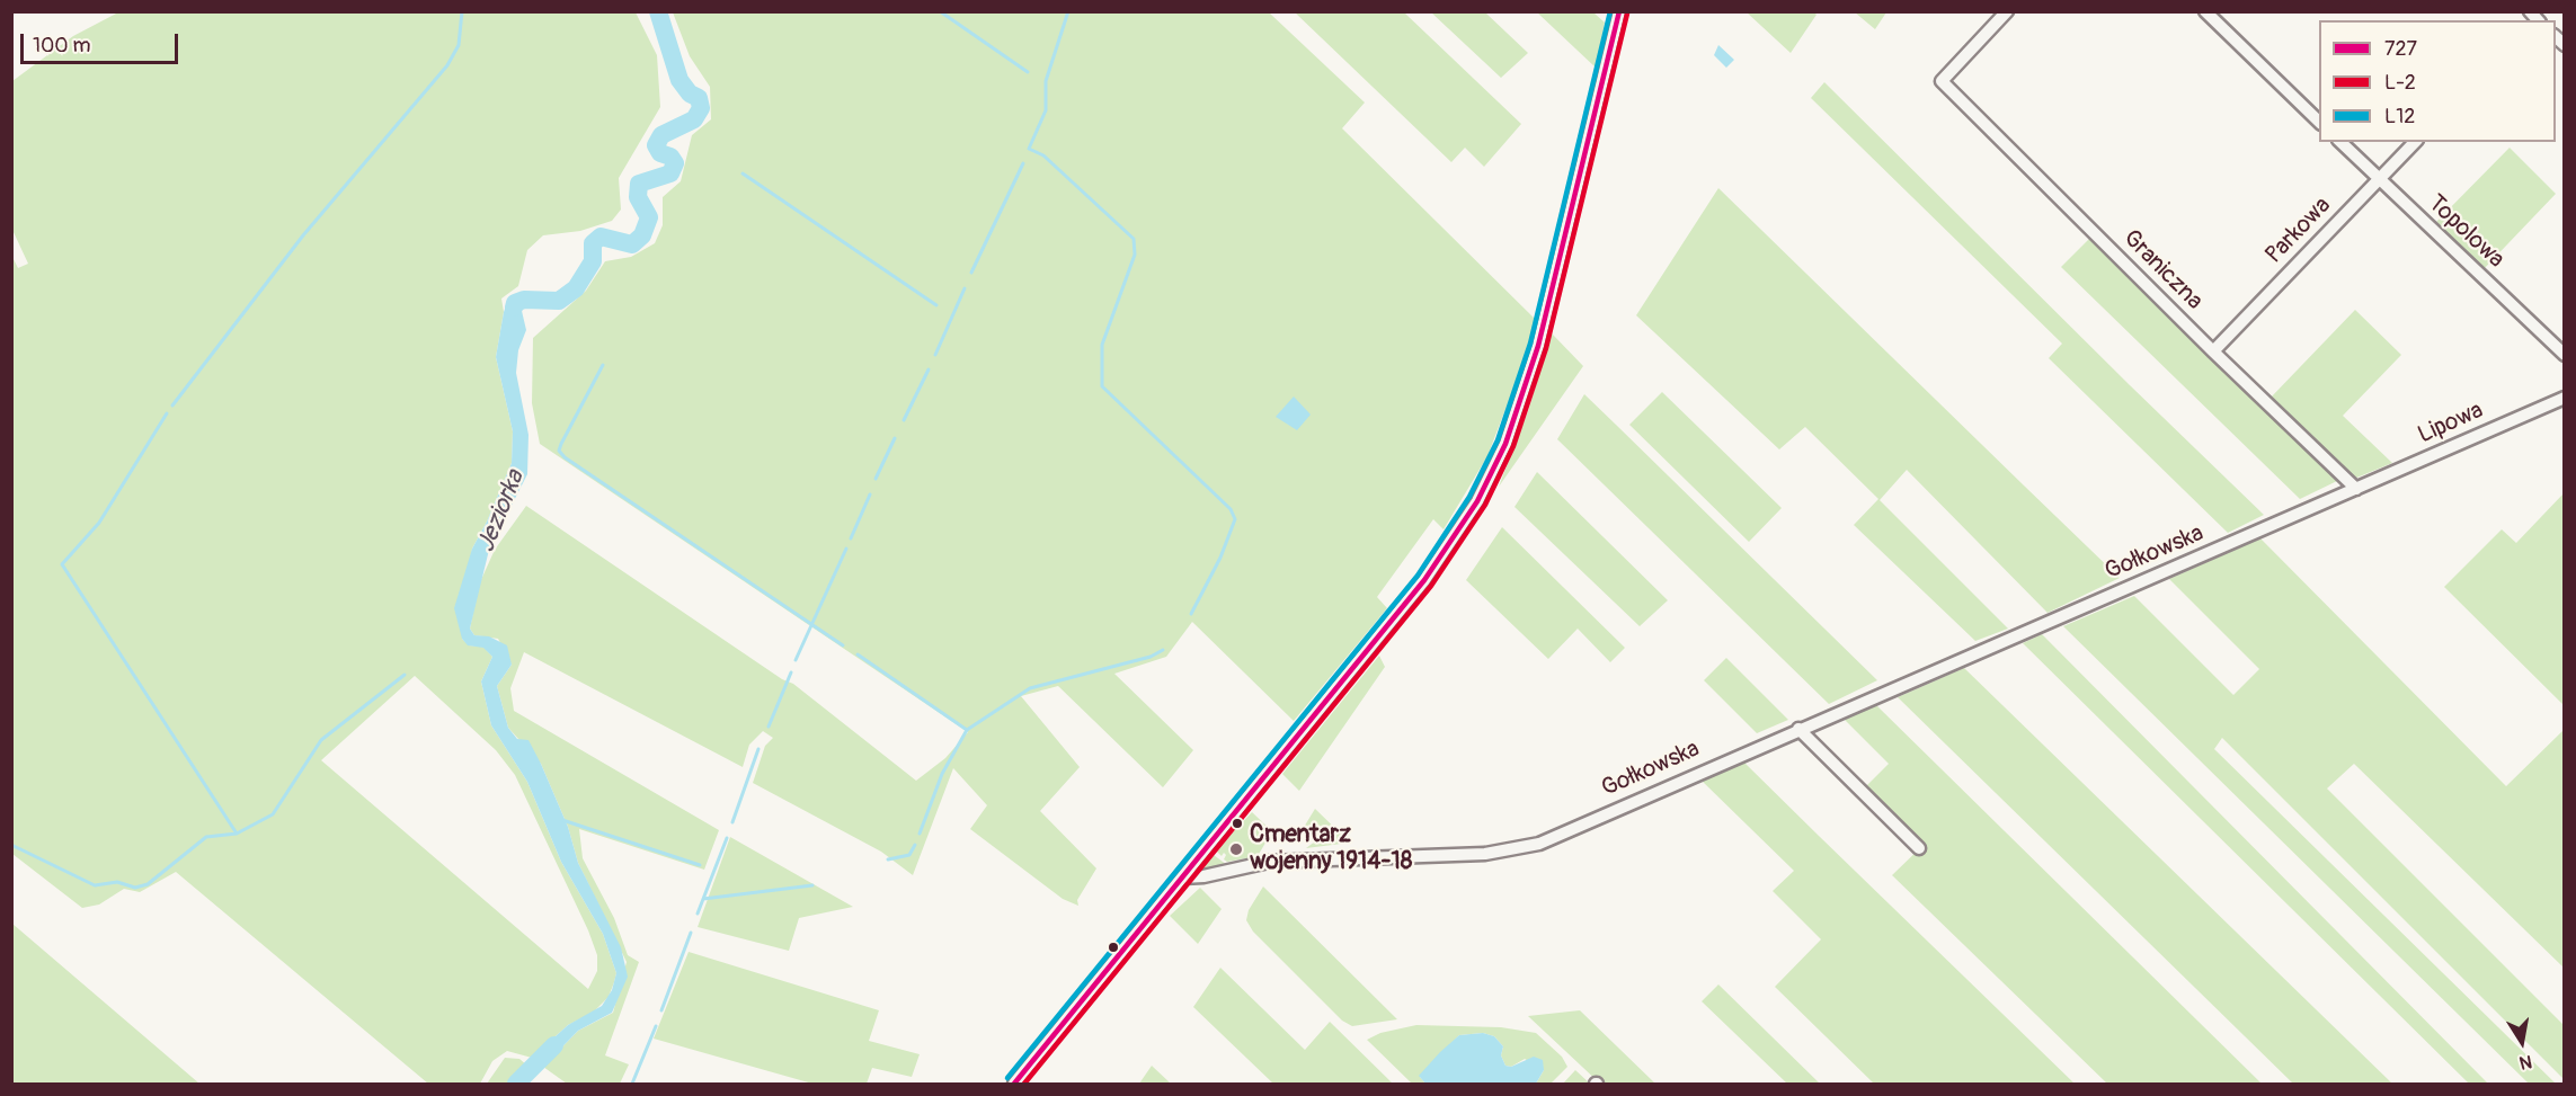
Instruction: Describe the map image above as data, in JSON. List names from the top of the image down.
{
  "streets": {
    "street": [
      "Parkowa",
      "Topolowa",
      "Graniczna",
      "Lipowa",
      "Gołkowska"
    ]
  },
  "crossings": [
    ["Parkowa", "Topolowa"],
    ["Parkowa", "Graniczna"],
    ["Graniczna", "Lipowa"],
    ["Graniczna", "Gołkowska"],
    ["Lipowa", "Gołkowska"]
  ],
  "water": ["Jeziorka"],
  "places": ["Cmentarz wojenny 1914-18"],
  "lines": ["transit line 727", "transit line L12", "transit line L-2"],
  "legend": ["727", "L-2", "L12"],
  "scale_bar": "100 m",
  "north": "bottom"
}
